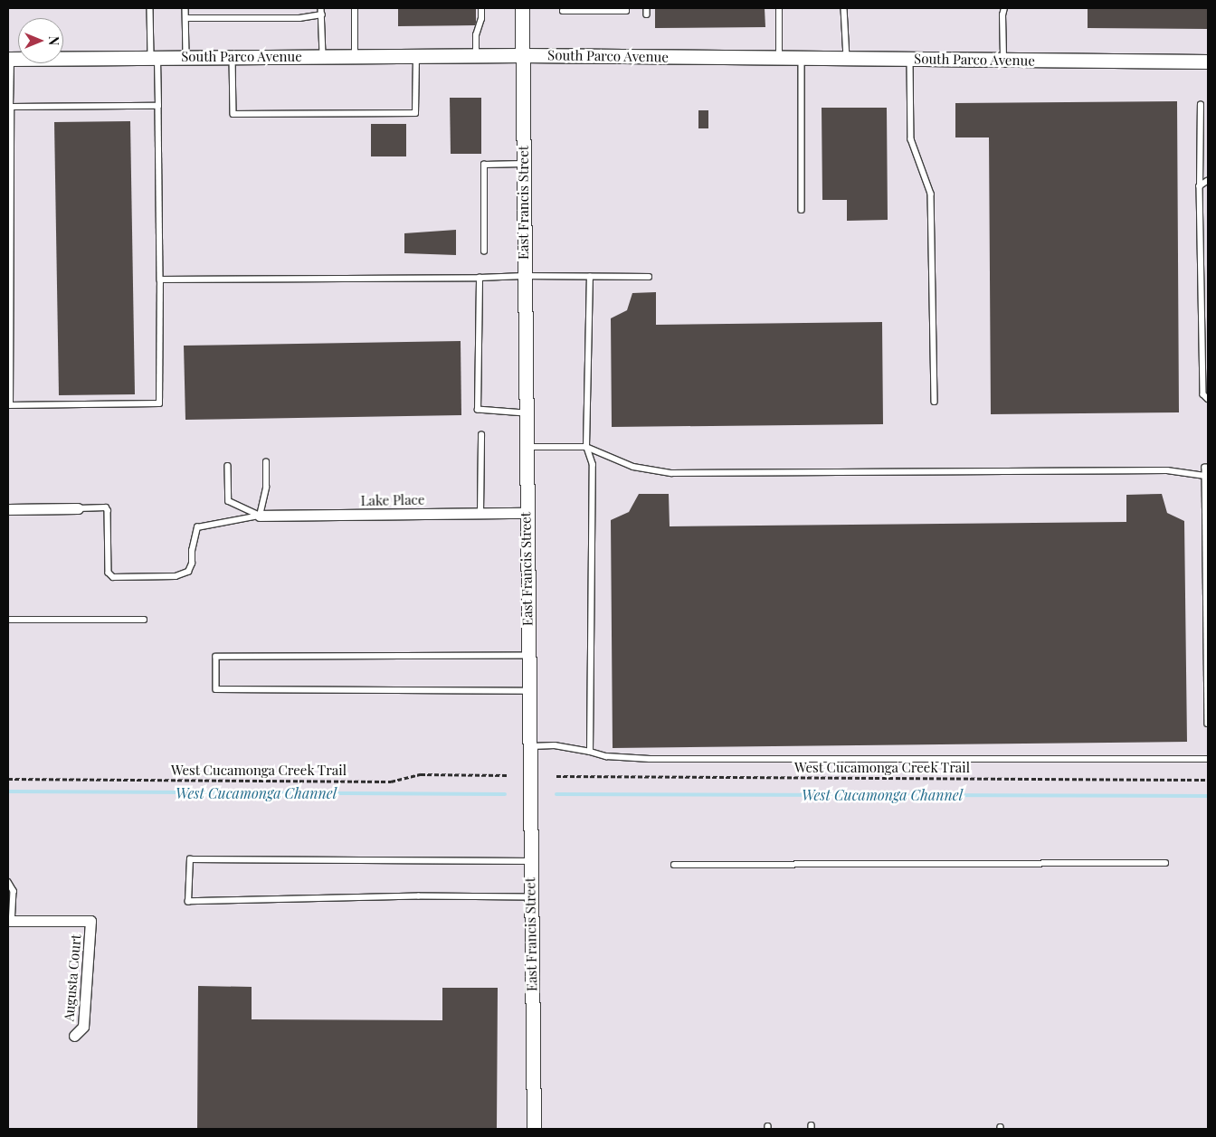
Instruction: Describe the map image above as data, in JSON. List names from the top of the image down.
{
  "streets": {
    "street": [
      "South Parco Avenue",
      "East Francis Street",
      "Lake Place",
      "Augusta Court"
    ],
    "path": ["West Cucamonga Creek Trail"]
  },
  "crossings": [
    ["South Parco Avenue", "East Francis Street"],
    ["East Francis Street", "Lake Place"]
  ],
  "water": ["West Cucamonga Channel"],
  "north": "right"
}
